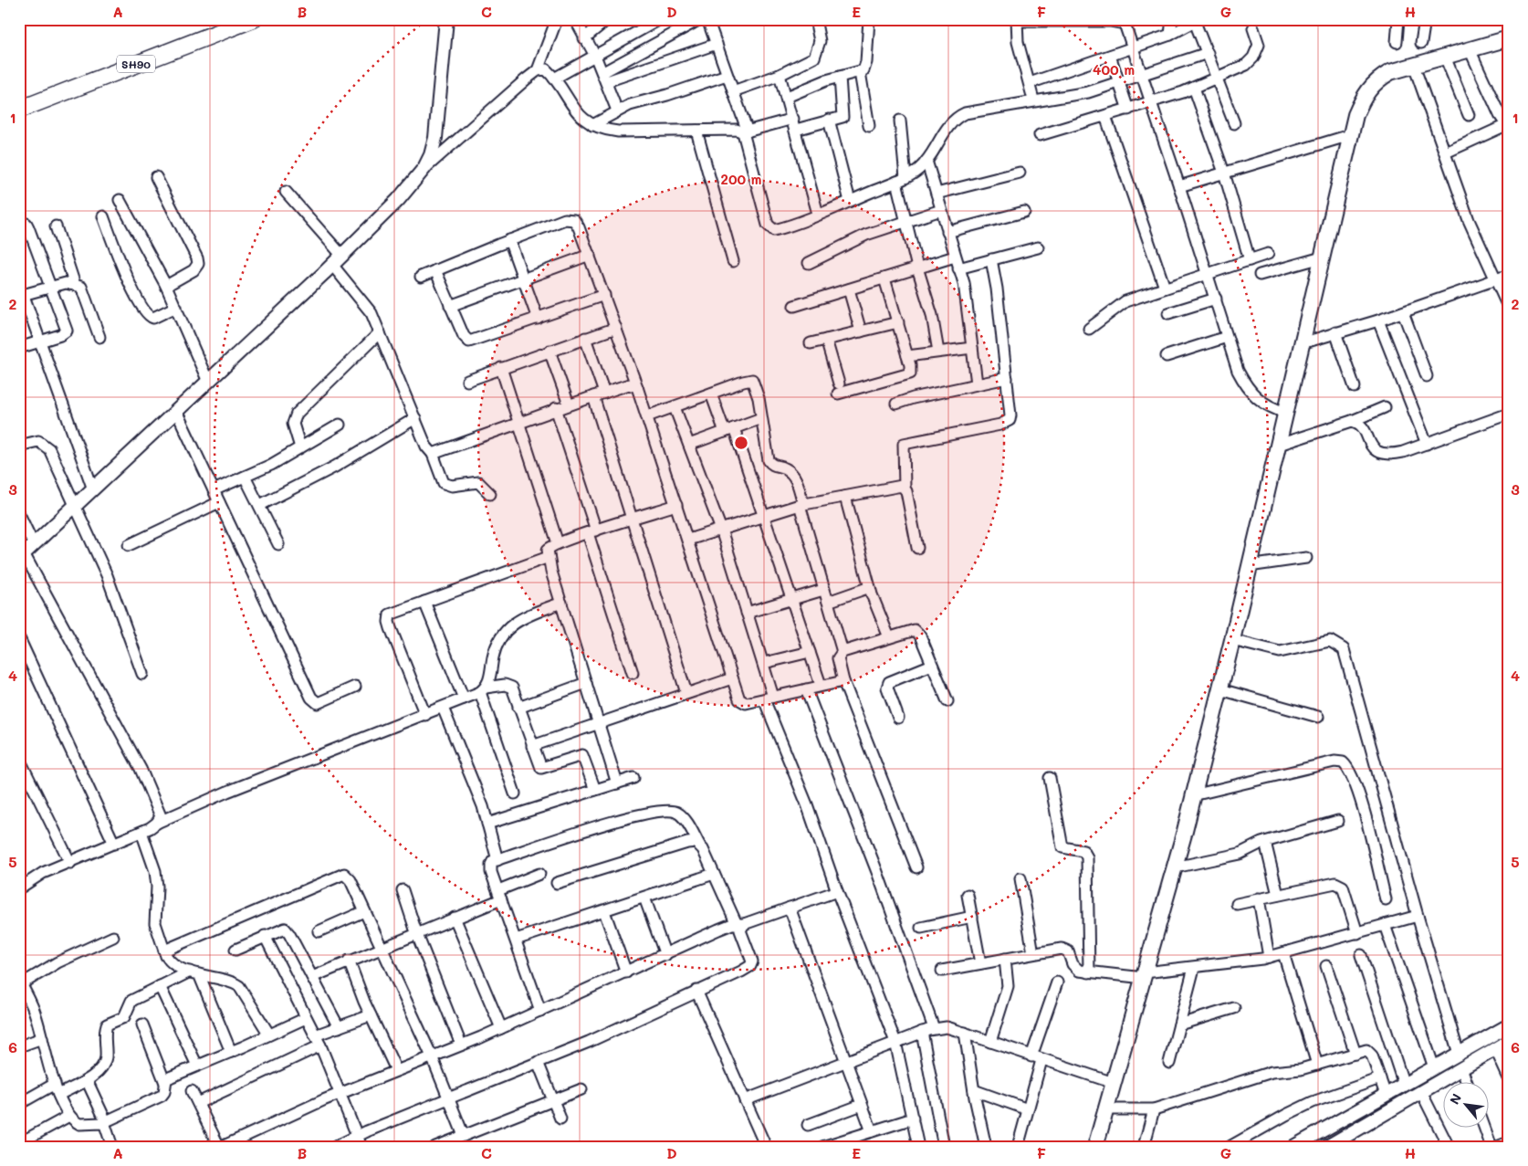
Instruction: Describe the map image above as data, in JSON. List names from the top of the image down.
{
  "streets": {
    "main road": ["SH90"]
  },
  "north": "top left",
  "grid": {
    "columns": [
      "A",
      "B",
      "C",
      "D",
      "E",
      "F",
      "G",
      "H"
    ],
    "rows": [
      "1",
      "2",
      "3",
      "4",
      "5",
      "6"
    ]
  },
  "rings": ["400 m", "200 m"]
}
